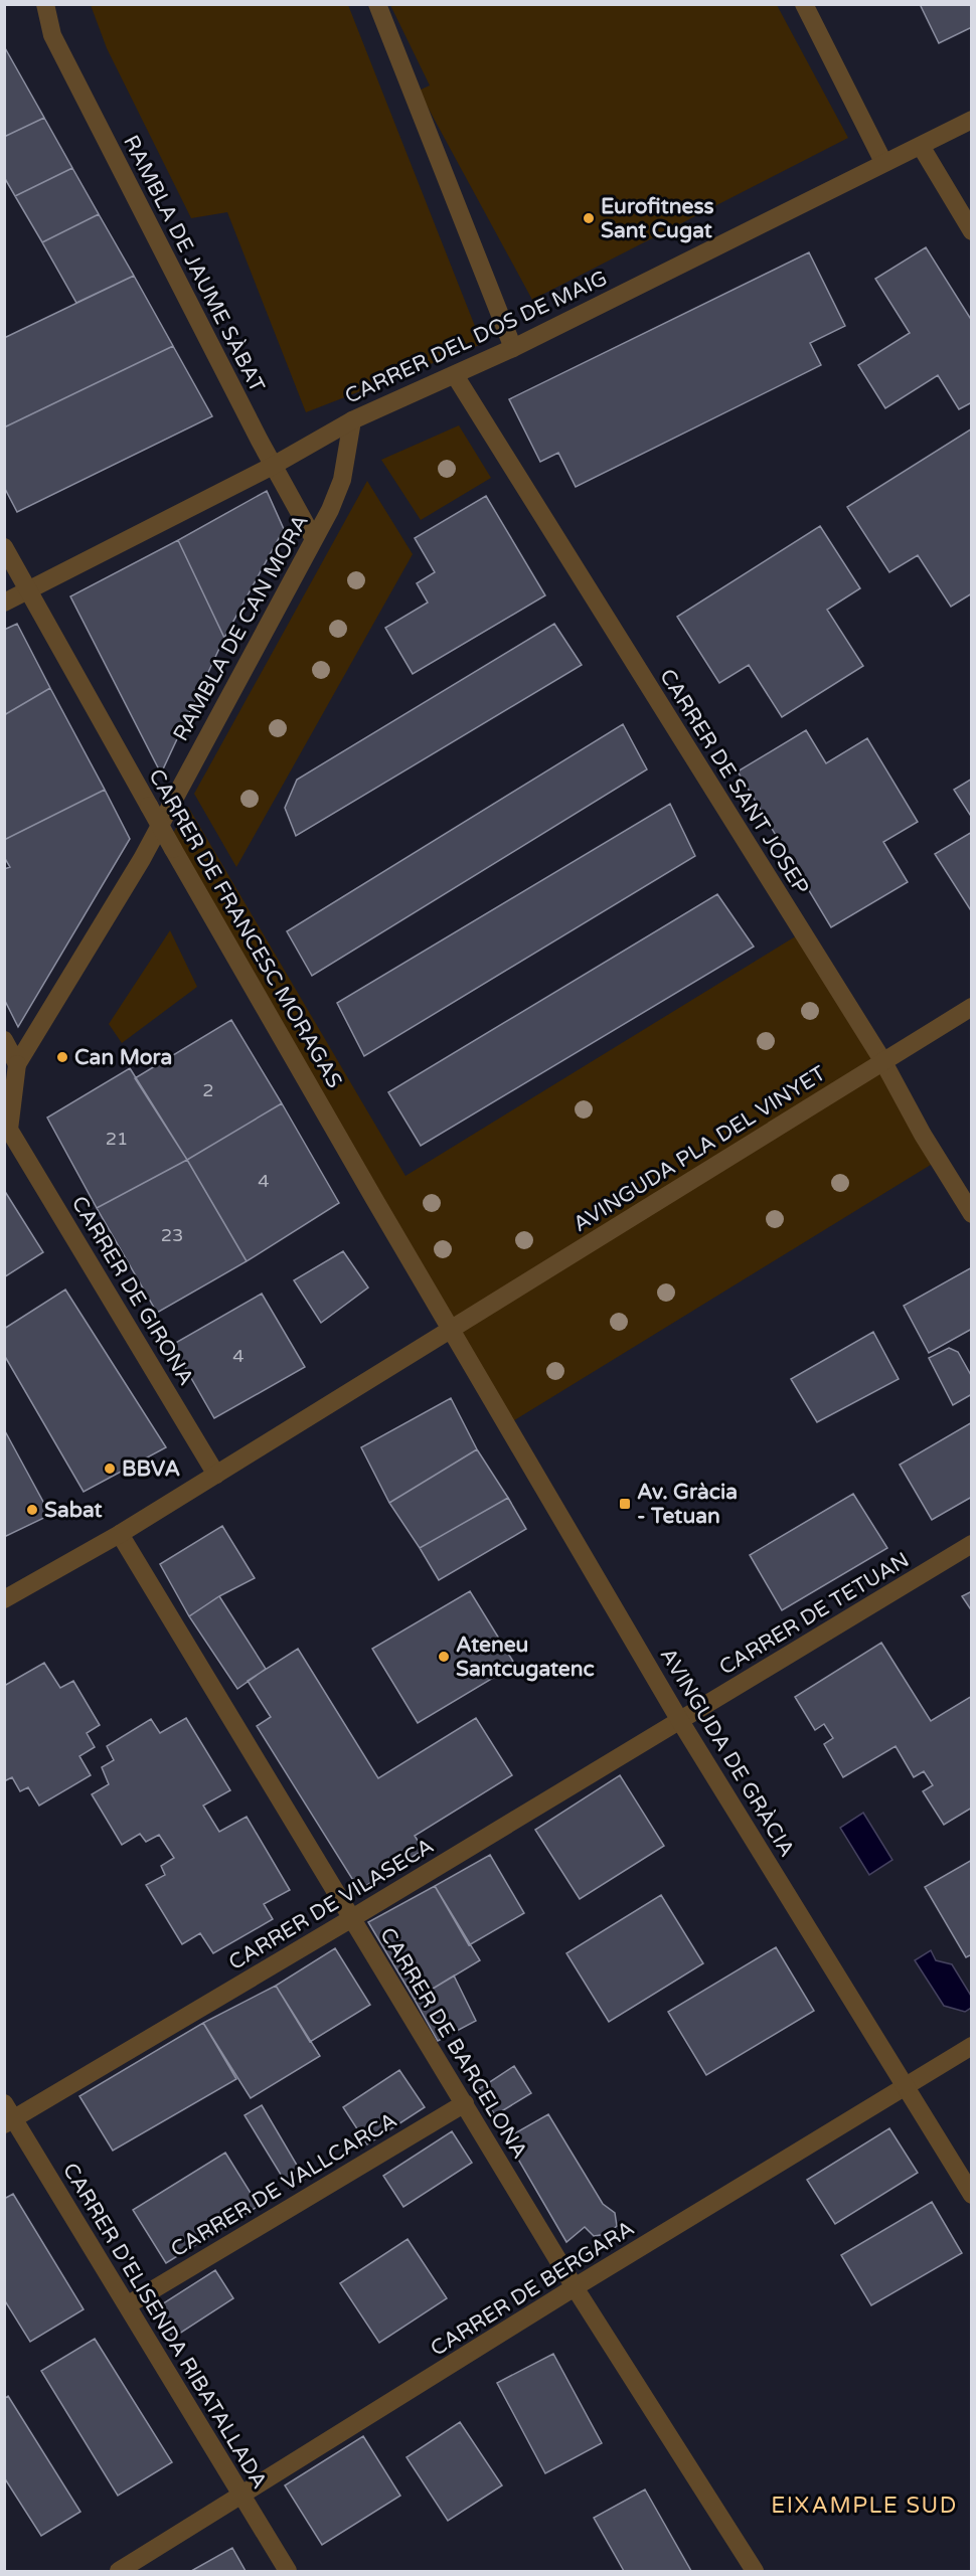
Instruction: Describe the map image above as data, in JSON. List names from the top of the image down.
{
  "streets": {
    "street": [
      "RAMBLA DE JAUME SÀBAT",
      "CARRER DEL DOS DE MAIG",
      "RAMBLA DE CAN MORA",
      "CARRER DE SANT JOSEP",
      "CARRER DE FRANCESC MORAGAS",
      "AVINGUDA PLA DEL VINYET",
      "CARRER DE GIRONA",
      "CARRER DE TETUAN",
      "AVINGUDA DE GRÀCIA",
      "CARRER DE VILASECA",
      "CARRER DE BARCELONA",
      "CARRER DE VALLCARCA",
      "CARRER DE BERGARA",
      "CARRER D'ELISENDA RIBATALLADA"
    ]
  },
  "crossings": [
    ["RAMBLA DE JAUME SÀBAT", "CARRER DEL DOS DE MAIG"],
    ["RAMBLA DE JAUME SÀBAT", "RAMBLA DE CAN MORA"],
    ["CARRER DEL DOS DE MAIG", "RAMBLA DE CAN MORA"],
    ["CARRER DEL DOS DE MAIG", "CARRER DE SANT JOSEP"],
    ["CARRER DEL DOS DE MAIG", "CARRER DE FRANCESC MORAGAS"],
    ["RAMBLA DE CAN MORA", "CARRER DE GIRONA"],
    ["CARRER DE SANT JOSEP", "AVINGUDA PLA DEL VINYET"],
    ["CARRER DE FRANCESC MORAGAS", "AVINGUDA PLA DEL VINYET"],
    ["CARRER DE FRANCESC MORAGAS", "AVINGUDA DE GRÀCIA"],
    ["AVINGUDA PLA DEL VINYET", "CARRER DE GIRONA"],
    ["AVINGUDA PLA DEL VINYET", "AVINGUDA DE GRÀCIA"],
    ["AVINGUDA PLA DEL VINYET", "CARRER DE BARCELONA"],
    ["CARRER DE TETUAN", "AVINGUDA DE GRÀCIA"],
    ["CARRER DE TETUAN", "CARRER DE VILASECA"],
    ["AVINGUDA DE GRÀCIA", "CARRER DE VILASECA"],
    ["AVINGUDA DE GRÀCIA", "CARRER DE BERGARA"],
    ["CARRER DE VILASECA", "CARRER DE BARCELONA"],
    ["CARRER DE VILASECA", "CARRER D'ELISENDA RIBATALLADA"],
    ["CARRER DE BARCELONA", "CARRER DE VALLCARCA"],
    ["CARRER DE BARCELONA", "CARRER DE BERGARA"],
    ["CARRER DE VALLCARCA", "CARRER D'ELISENDA RIBATALLADA"],
    ["CARRER DE BERGARA", "CARRER D'ELISENDA RIBATALLADA"]
  ],
  "districts": ["EIXAMPLE SUD"],
  "places": {
    "other": [
      "Eurofitness Sant Cugat",
      "Can Mora",
      "BBVA",
      "Sabat",
      "Ateneu Santcugatenc"
    ],
    "transit": ["Av. Gràcia - Tetuan"]
  },
  "house_numbers": [
    "2",
    "21",
    "4",
    "23",
    "4"
  ]
}
